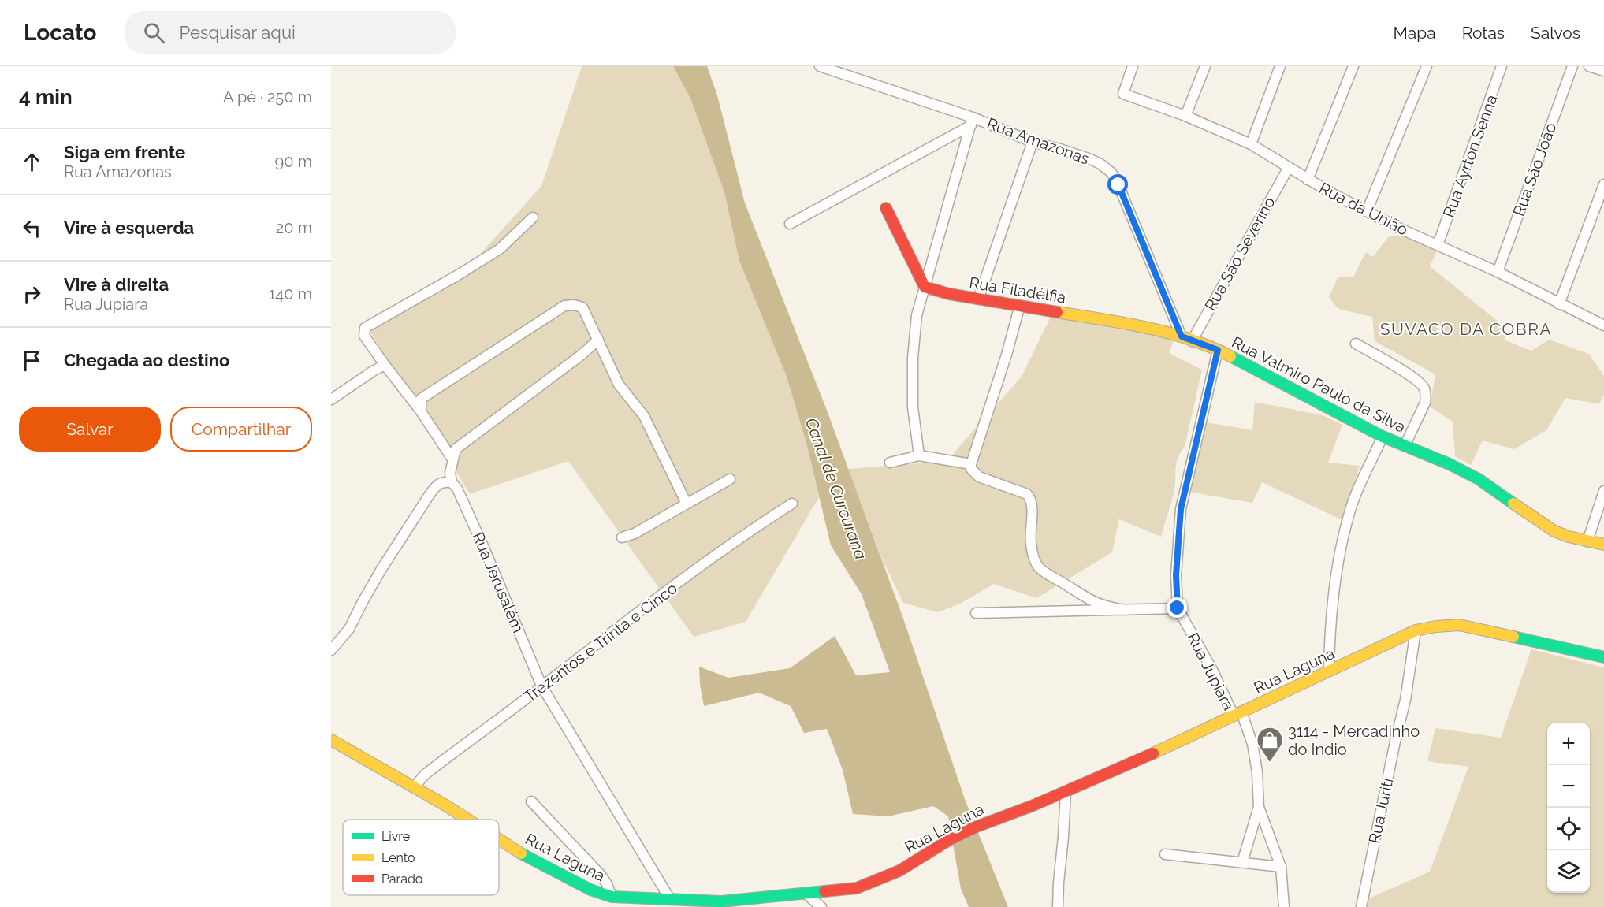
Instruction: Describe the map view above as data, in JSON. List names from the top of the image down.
{
  "streets": {
    "street": [
      "Rua Amazonas",
      "Rua Ayrton Senna",
      "Rua São João",
      "Rua da União",
      "Rua São Severino",
      "Rua Filadélfia",
      "Rua Valmiro Paulo da Silva",
      "Rua Jerusalém",
      "Trezentos e Trinta e Cinco",
      "Rua Laguna",
      "Rua Jupiara",
      "Rua Juriti"
    ]
  },
  "crossings": [
    ["Rua Amazonas", "Rua São Severino"],
    ["Rua Amazonas", "Rua Filadélfia"],
    ["Rua Amazonas", "Rua Valmiro Paulo da Silva"],
    ["Rua Ayrton Senna", "Rua da União"],
    ["Rua São João", "Rua da União"],
    ["Rua da União", "Rua São Severino"],
    ["Rua São Severino", "Rua Filadélfia"],
    ["Rua São Severino", "Rua Valmiro Paulo da Silva"],
    ["Rua Filadélfia", "Rua Valmiro Paulo da Silva"],
    ["Rua Valmiro Paulo da Silva", "Rua Jupiara"],
    ["Rua Jerusalém", "Trezentos e Trinta e Cinco"],
    ["Rua Jerusalém", "Rua Laguna"],
    ["Trezentos e Trinta e Cinco", "Rua Laguna"],
    ["Rua Laguna", "Rua Jupiara"],
    ["Rua Laguna", "Rua Juriti"]
  ],
  "districts": ["SUVACO DA COBRA"],
  "water": ["Canal de Curcurana"],
  "places": {
    "shop": ["3114 - Mercadinho do Indio"]
  },
  "legend": ["Livre", "Lento", "Parado"],
  "page": {
    "header": "Locato",
    "search": "Pesquisar aqui",
    "nav": ["Mapa", "Rotas", "Salvos"],
    "heading": ["4 min", "A pé · 250 m"],
    "list": [
      ["Siga em frente", "Rua Amazonas", "90 m"],
      ["Vire à esquerda", "20 m"],
      ["Vire à direita", "Rua Jupiara", "140 m"],
      "Chegada ao destino"
    ],
    "buttons": ["Salvar", "Compartilhar"],
    "map_buttons": ["+", "−"]
  }
}
